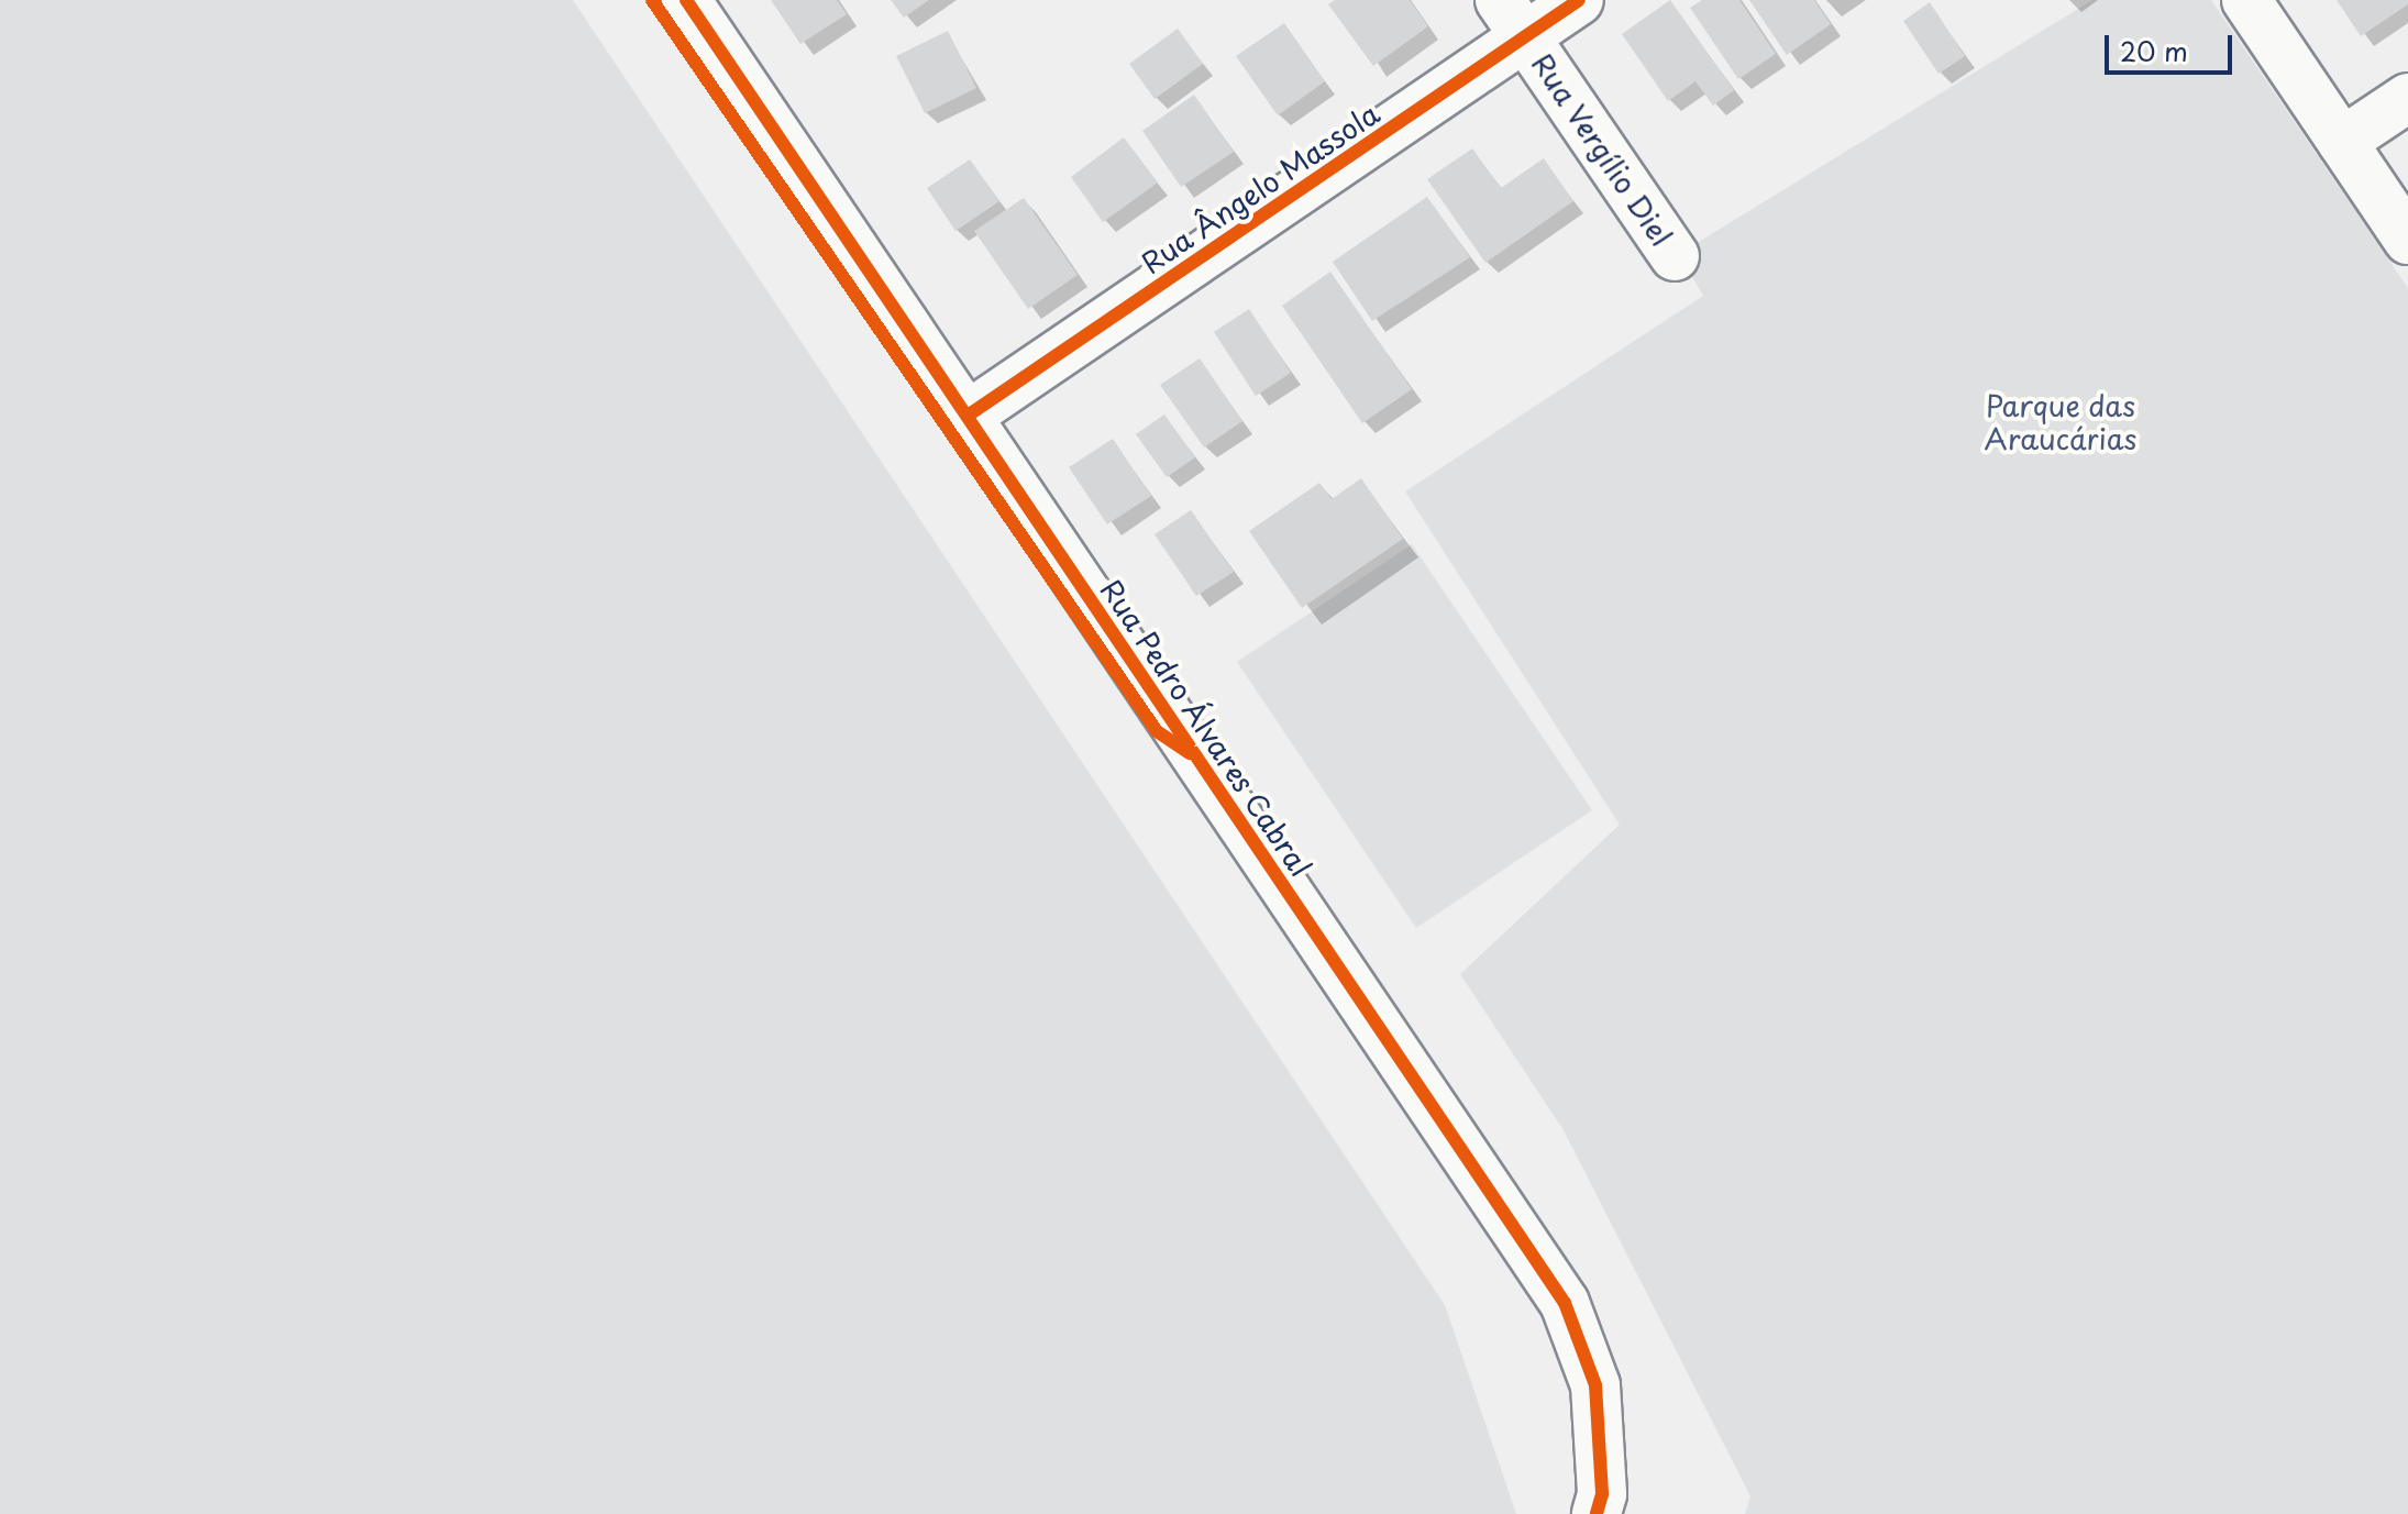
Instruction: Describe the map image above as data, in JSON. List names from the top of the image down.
{
  "streets": {
    "street": ["Rua Vergílio Diel", "Rua Ângelo Massola", "Rua Pedro Álvares Cabral"]
  },
  "crossings": [
    ["Rua Vergílio Diel", "Rua Ângelo Massola"],
    ["Rua Ângelo Massola", "Rua Pedro Álvares Cabral"]
  ],
  "parks": ["Parque das Araucárias"],
  "scale_bar": "20 m"
}
